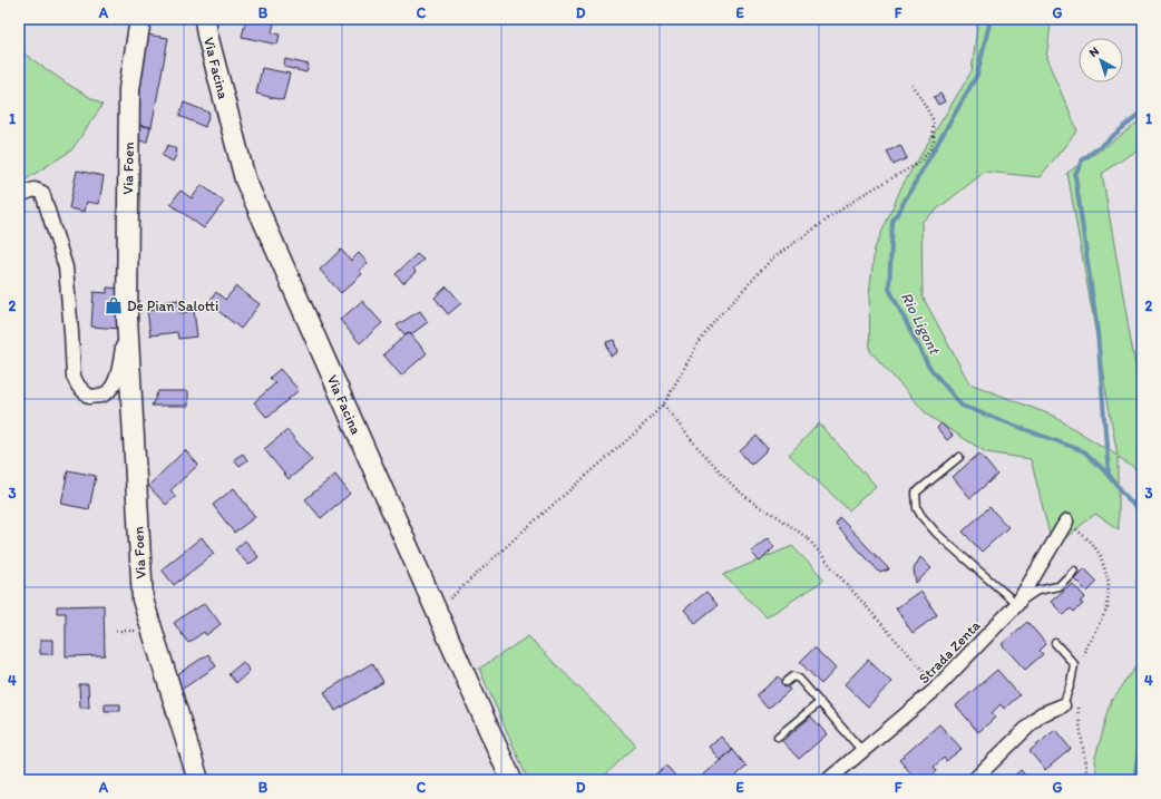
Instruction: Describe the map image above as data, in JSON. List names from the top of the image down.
{
  "streets": {
    "main road": ["Via Facina", "Via Foen"],
    "street": ["Strada Zenta"]
  },
  "water": ["Rio Ligont"],
  "places": {
    "shop": ["De Pian Salotti"]
  },
  "north": "top left",
  "grid": {
    "columns": [
      "A",
      "B",
      "C",
      "D",
      "E",
      "F",
      "G"
    ],
    "rows": [
      "1",
      "2",
      "3",
      "4"
    ]
  }
}
